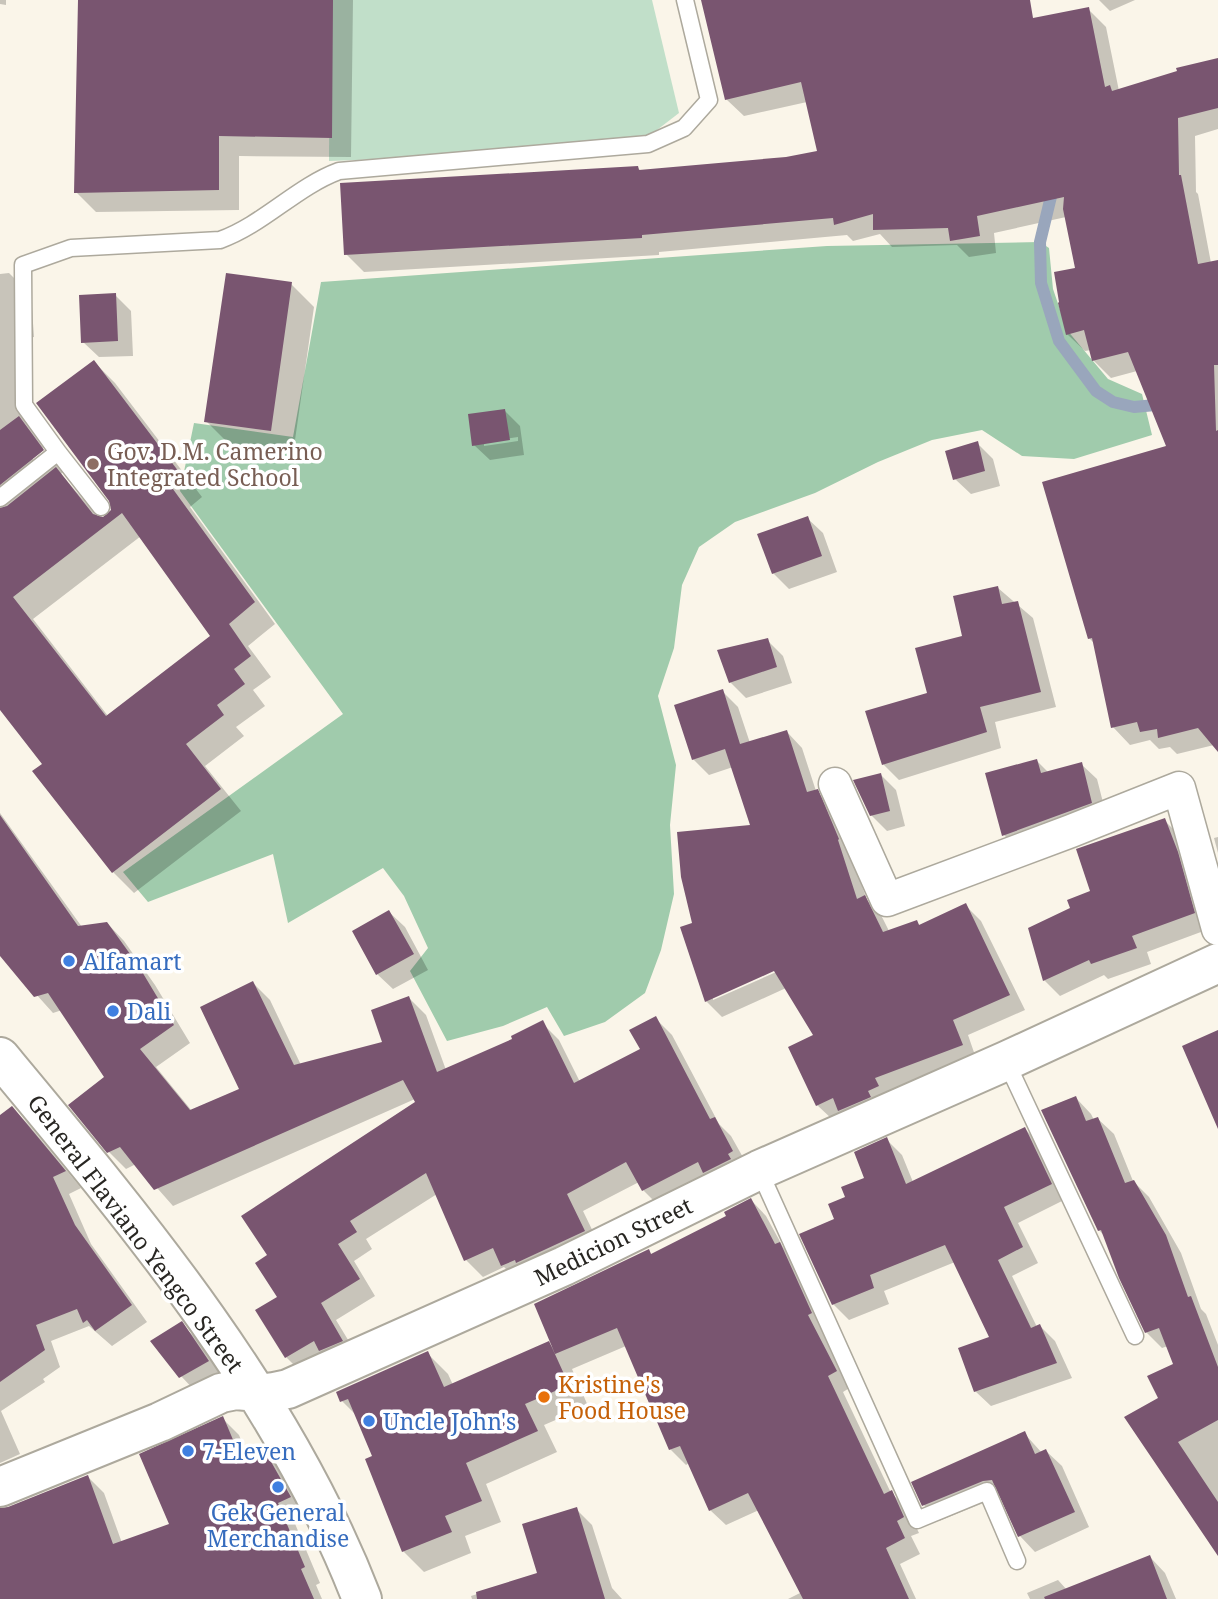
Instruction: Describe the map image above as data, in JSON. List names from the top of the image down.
{
  "streets": {
    "street": ["General Flaviano Yengco Street", "Medicion Street"]
  },
  "crossings": [
    ["General Flaviano Yengco Street", "Medicion Street"]
  ],
  "places": [
    "Gov. D.M. Camerino Integrated School",
    "Alfamart",
    "Dali",
    "Kristine's Food House",
    "Uncle John's",
    "7-Eleven",
    "Gek General Merchandise"
  ]
}
